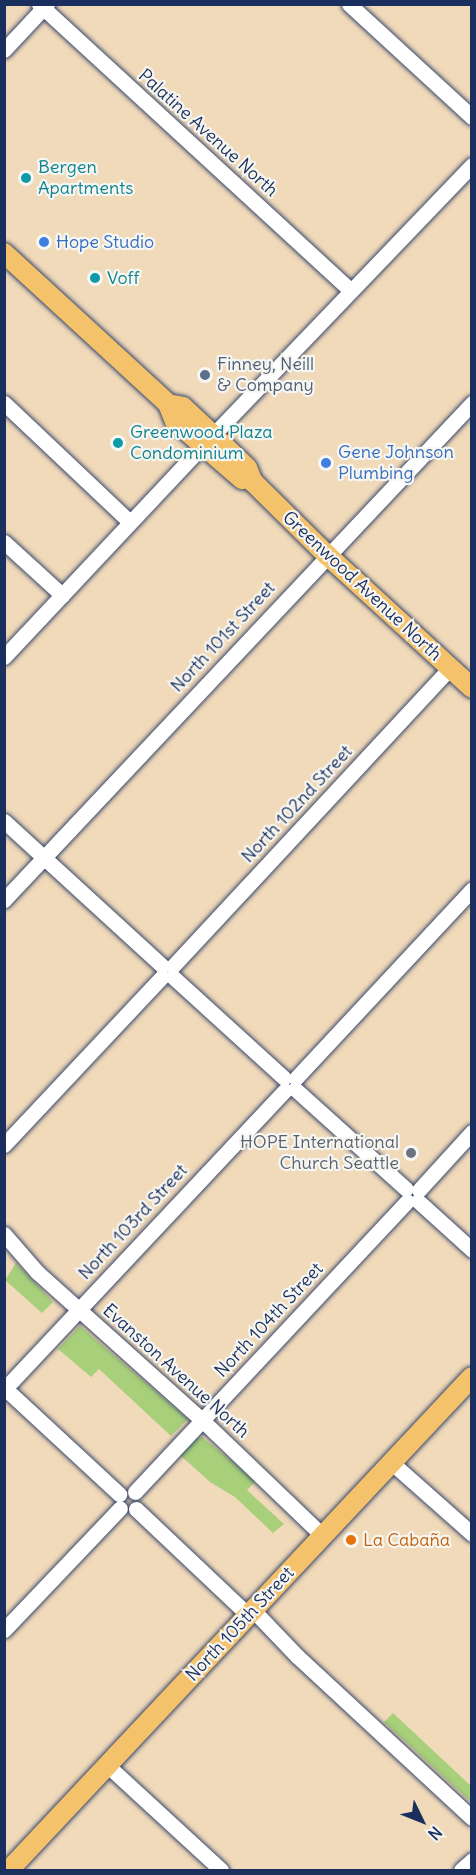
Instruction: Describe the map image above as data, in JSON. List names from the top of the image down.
{
  "streets": {
    "main road": ["Greenwood Avenue North", "North 105th Street"],
    "street": [
      "Palatine Avenue North",
      "North 101st Street",
      "North 102nd Street",
      "North 103rd Street",
      "North 104th Street",
      "Evanston Avenue North"
    ]
  },
  "crossings": [
    ["Greenwood Avenue North", "North 101st Street"],
    ["Greenwood Avenue North", "North 102nd Street"],
    ["North 103rd Street", "Evanston Avenue North"],
    ["North 104th Street", "Evanston Avenue North"],
    ["Evanston Avenue North", "North 105th Street"]
  ],
  "places": [
    "Bergen Apartments",
    "Hope Studio",
    "Voff",
    "Finney, Neill & Company",
    "Greenwood Plaza Condominium",
    "Gene Johnson Plumbing",
    "HOPE International Church Seattle",
    "La Cabaña"
  ],
  "north": "bottom right"
}
